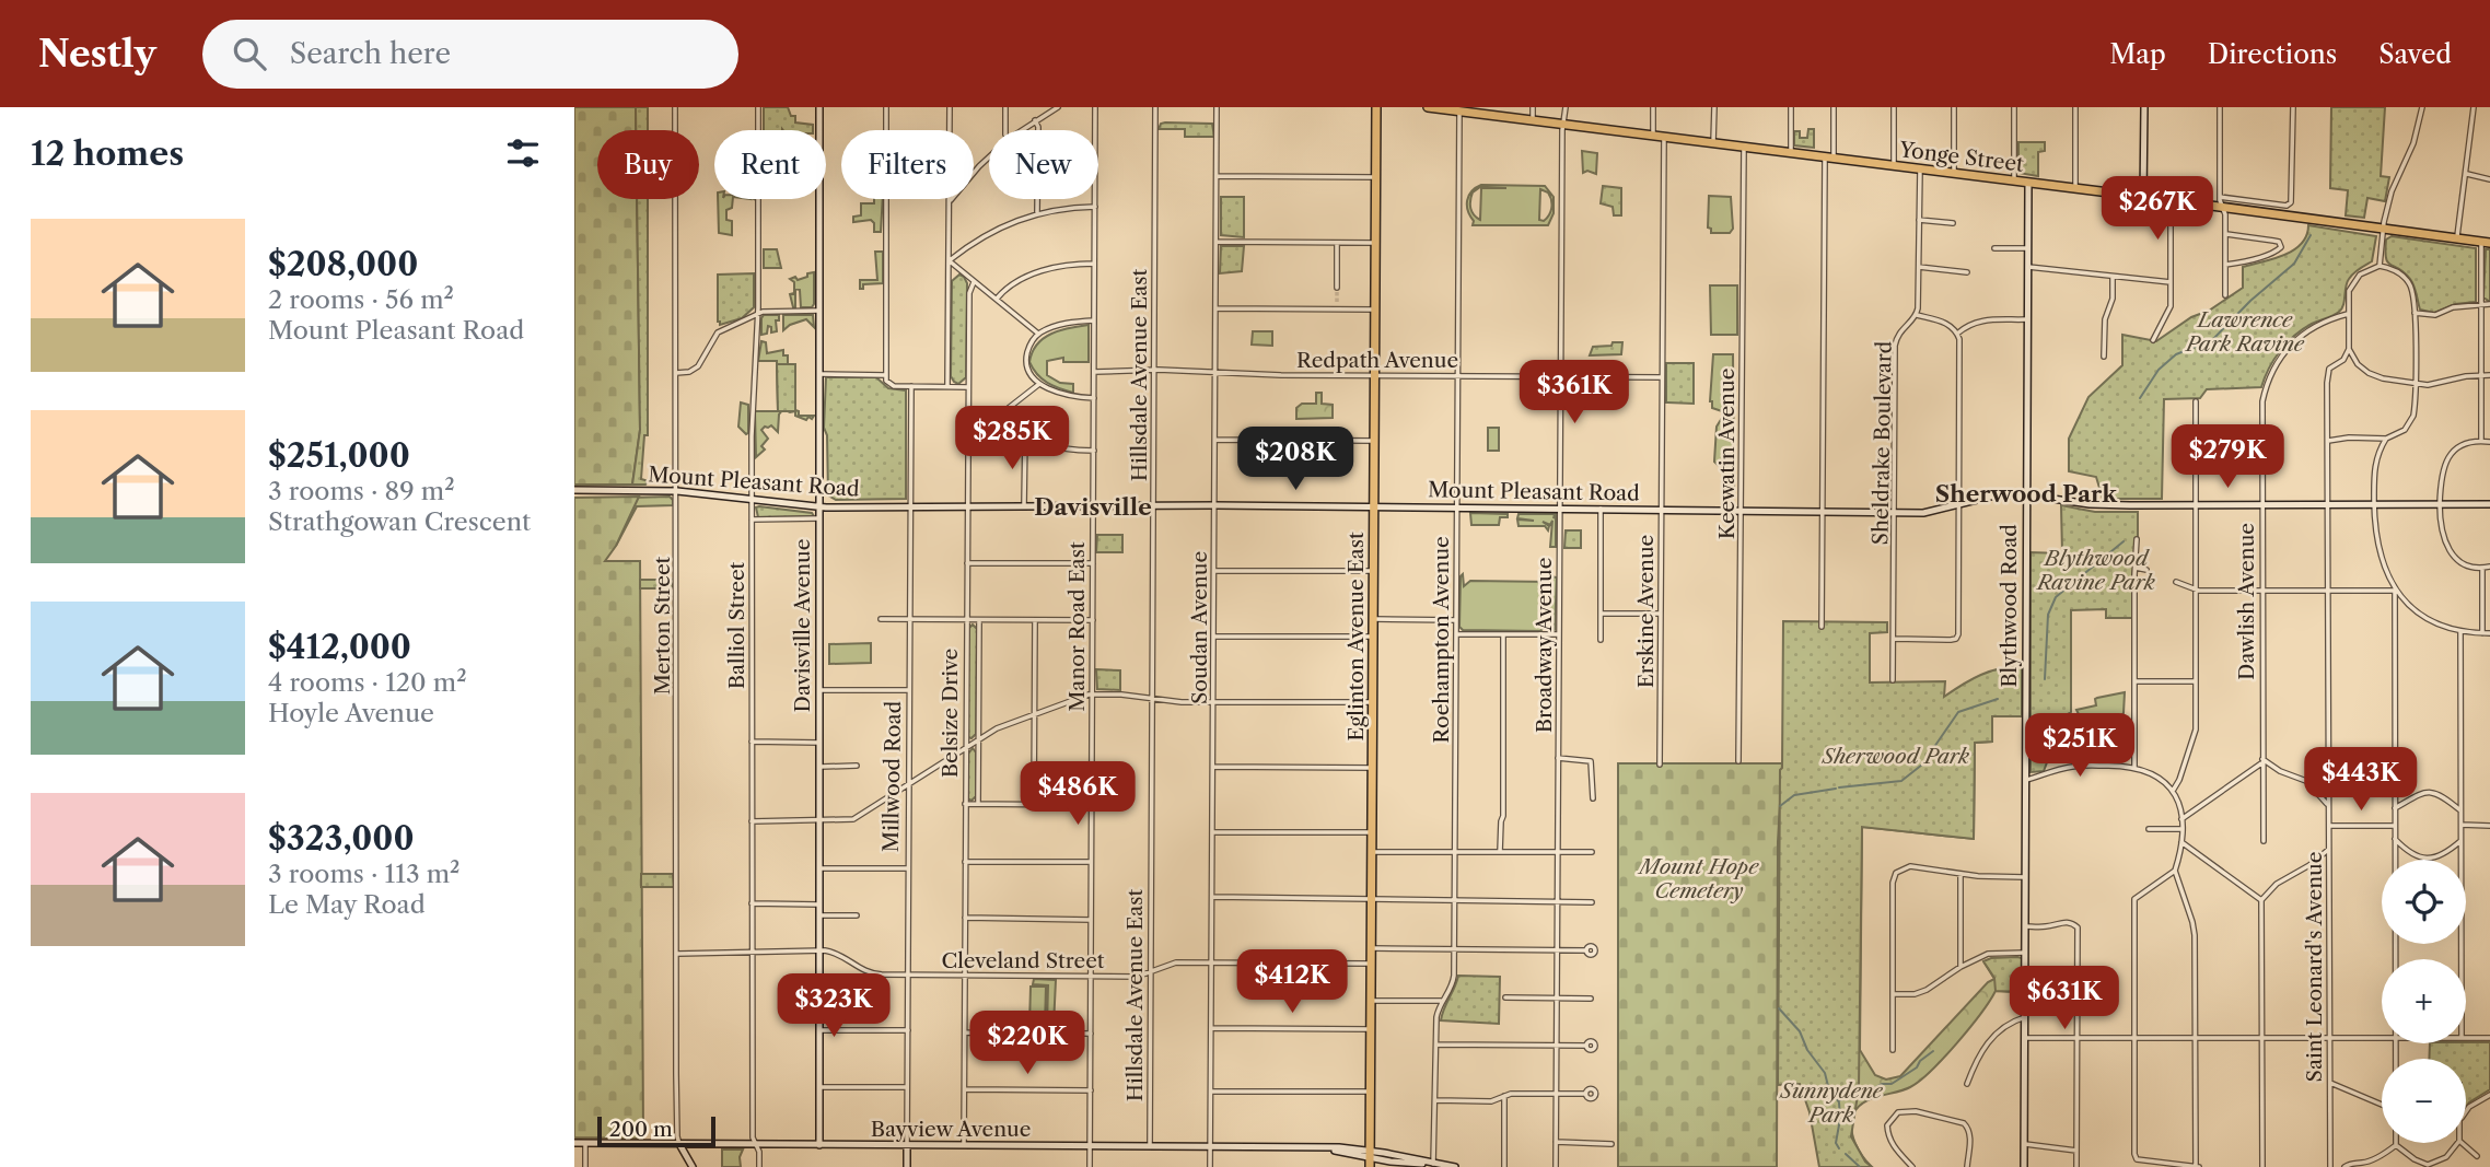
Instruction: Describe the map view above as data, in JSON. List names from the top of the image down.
{
  "streets": {
    "main road": [
      "Yonge Street",
      "Mount Pleasant Road",
      "Blythwood Road",
      "Davisville Avenue",
      "Eglinton Avenue East",
      "Millwood Road",
      "Bayview Avenue"
    ],
    "street": [
      "Redpath Avenue",
      "Hillsdale Avenue East",
      "Sheldrake Boulevard",
      "Keewatin Avenue",
      "Dawlish Avenue",
      "Erskine Avenue",
      "Merton Street",
      "Balliol Street",
      "Manor Road East",
      "Soudan Avenue",
      "Roehampton Avenue",
      "Broadway Avenue",
      "Belsize Drive",
      "Cleveland Street",
      "Saint Leonard's Avenue"
    ]
  },
  "crossings": [
    ["Yonge Street", "Keewatin Avenue"],
    ["Yonge Street", "Blythwood Road"],
    ["Yonge Street", "Erskine Avenue"],
    ["Yonge Street", "Roehampton Avenue"],
    ["Yonge Street", "Broadway Avenue"],
    ["Redpath Avenue", "Hillsdale Avenue East"],
    ["Redpath Avenue", "Erskine Avenue"],
    ["Redpath Avenue", "Manor Road East"],
    ["Redpath Avenue", "Soudan Avenue"],
    ["Redpath Avenue", "Eglinton Avenue East"],
    ["Redpath Avenue", "Roehampton Avenue"],
    ["Redpath Avenue", "Broadway Avenue"],
    ["Hillsdale Avenue East", "Mount Pleasant Road"],
    ["Hillsdale Avenue East", "Cleveland Street"],
    ["Hillsdale Avenue East", "Bayview Avenue"],
    ["Sheldrake Boulevard", "Mount Pleasant Road"],
    ["Keewatin Avenue", "Mount Pleasant Road"],
    ["Mount Pleasant Road", "Dawlish Avenue"],
    ["Mount Pleasant Road", "Blythwood Road"],
    ["Mount Pleasant Road", "Erskine Avenue"],
    ["Mount Pleasant Road", "Merton Street"],
    ["Mount Pleasant Road", "Balliol Street"],
    ["Mount Pleasant Road", "Davisville Avenue"],
    ["Mount Pleasant Road", "Manor Road East"],
    ["Mount Pleasant Road", "Soudan Avenue"],
    ["Mount Pleasant Road", "Eglinton Avenue East"],
    ["Mount Pleasant Road", "Roehampton Avenue"],
    ["Mount Pleasant Road", "Broadway Avenue"],
    ["Mount Pleasant Road", "Belsize Drive"],
    ["Mount Pleasant Road", "Millwood Road"],
    ["Mount Pleasant Road", "Saint Leonard's Avenue"],
    ["Dawlish Avenue", "Saint Leonard's Avenue"],
    ["Merton Street", "Cleveland Street"],
    ["Merton Street", "Bayview Avenue"],
    ["Balliol Street", "Cleveland Street"],
    ["Balliol Street", "Bayview Avenue"],
    ["Davisville Avenue", "Cleveland Street"],
    ["Davisville Avenue", "Bayview Avenue"],
    ["Manor Road East", "Cleveland Street"],
    ["Manor Road East", "Bayview Avenue"],
    ["Soudan Avenue", "Cleveland Street"],
    ["Soudan Avenue", "Bayview Avenue"],
    ["Eglinton Avenue East", "Cleveland Street"],
    ["Eglinton Avenue East", "Bayview Avenue"],
    ["Roehampton Avenue", "Bayview Avenue"],
    ["Belsize Drive", "Cleveland Street"],
    ["Belsize Drive", "Bayview Avenue"],
    ["Millwood Road", "Cleveland Street"],
    ["Millwood Road", "Bayview Avenue"]
  ],
  "districts": ["Sherwood Park", "Davisville"],
  "parks": [
    "Lawrence Park Ravine",
    "Blythwood Ravine Park",
    "Sherwood Park",
    "Mount Hope Cemetery",
    "Sunnydene Park"
  ],
  "scale_bar": "200 m",
  "page": {
    "header": "Nestly",
    "search": "Search here",
    "nav": ["Map", "Directions", "Saved"],
    "heading": "12 homes",
    "chip": [
      "Buy",
      "Rent",
      "Filters",
      "New"
    ],
    "price": [
      "$267K",
      "$361K",
      "$285K",
      "$279K",
      "$208K",
      "$251K",
      "$443K",
      "$486K",
      "$412K",
      "$631K",
      "$323K",
      "$220K"
    ],
    "list": [
      {
        "name": "$208,000",
        "note": "2 rooms · 56 m² · Mount Pleasant Road"
      },
      {
        "name": "$251,000",
        "note": "3 rooms · 89 m² · Strathgowan Crescent"
      },
      {
        "name": "$412,000",
        "note": "4 rooms · 120 m² · Hoyle Avenue"
      },
      {
        "name": "$323,000",
        "note": "3 rooms · 113 m² · Le May Road"
      }
    ],
    "map_buttons": ["+", "−"],
    "scale": "200 m"
  }
}
